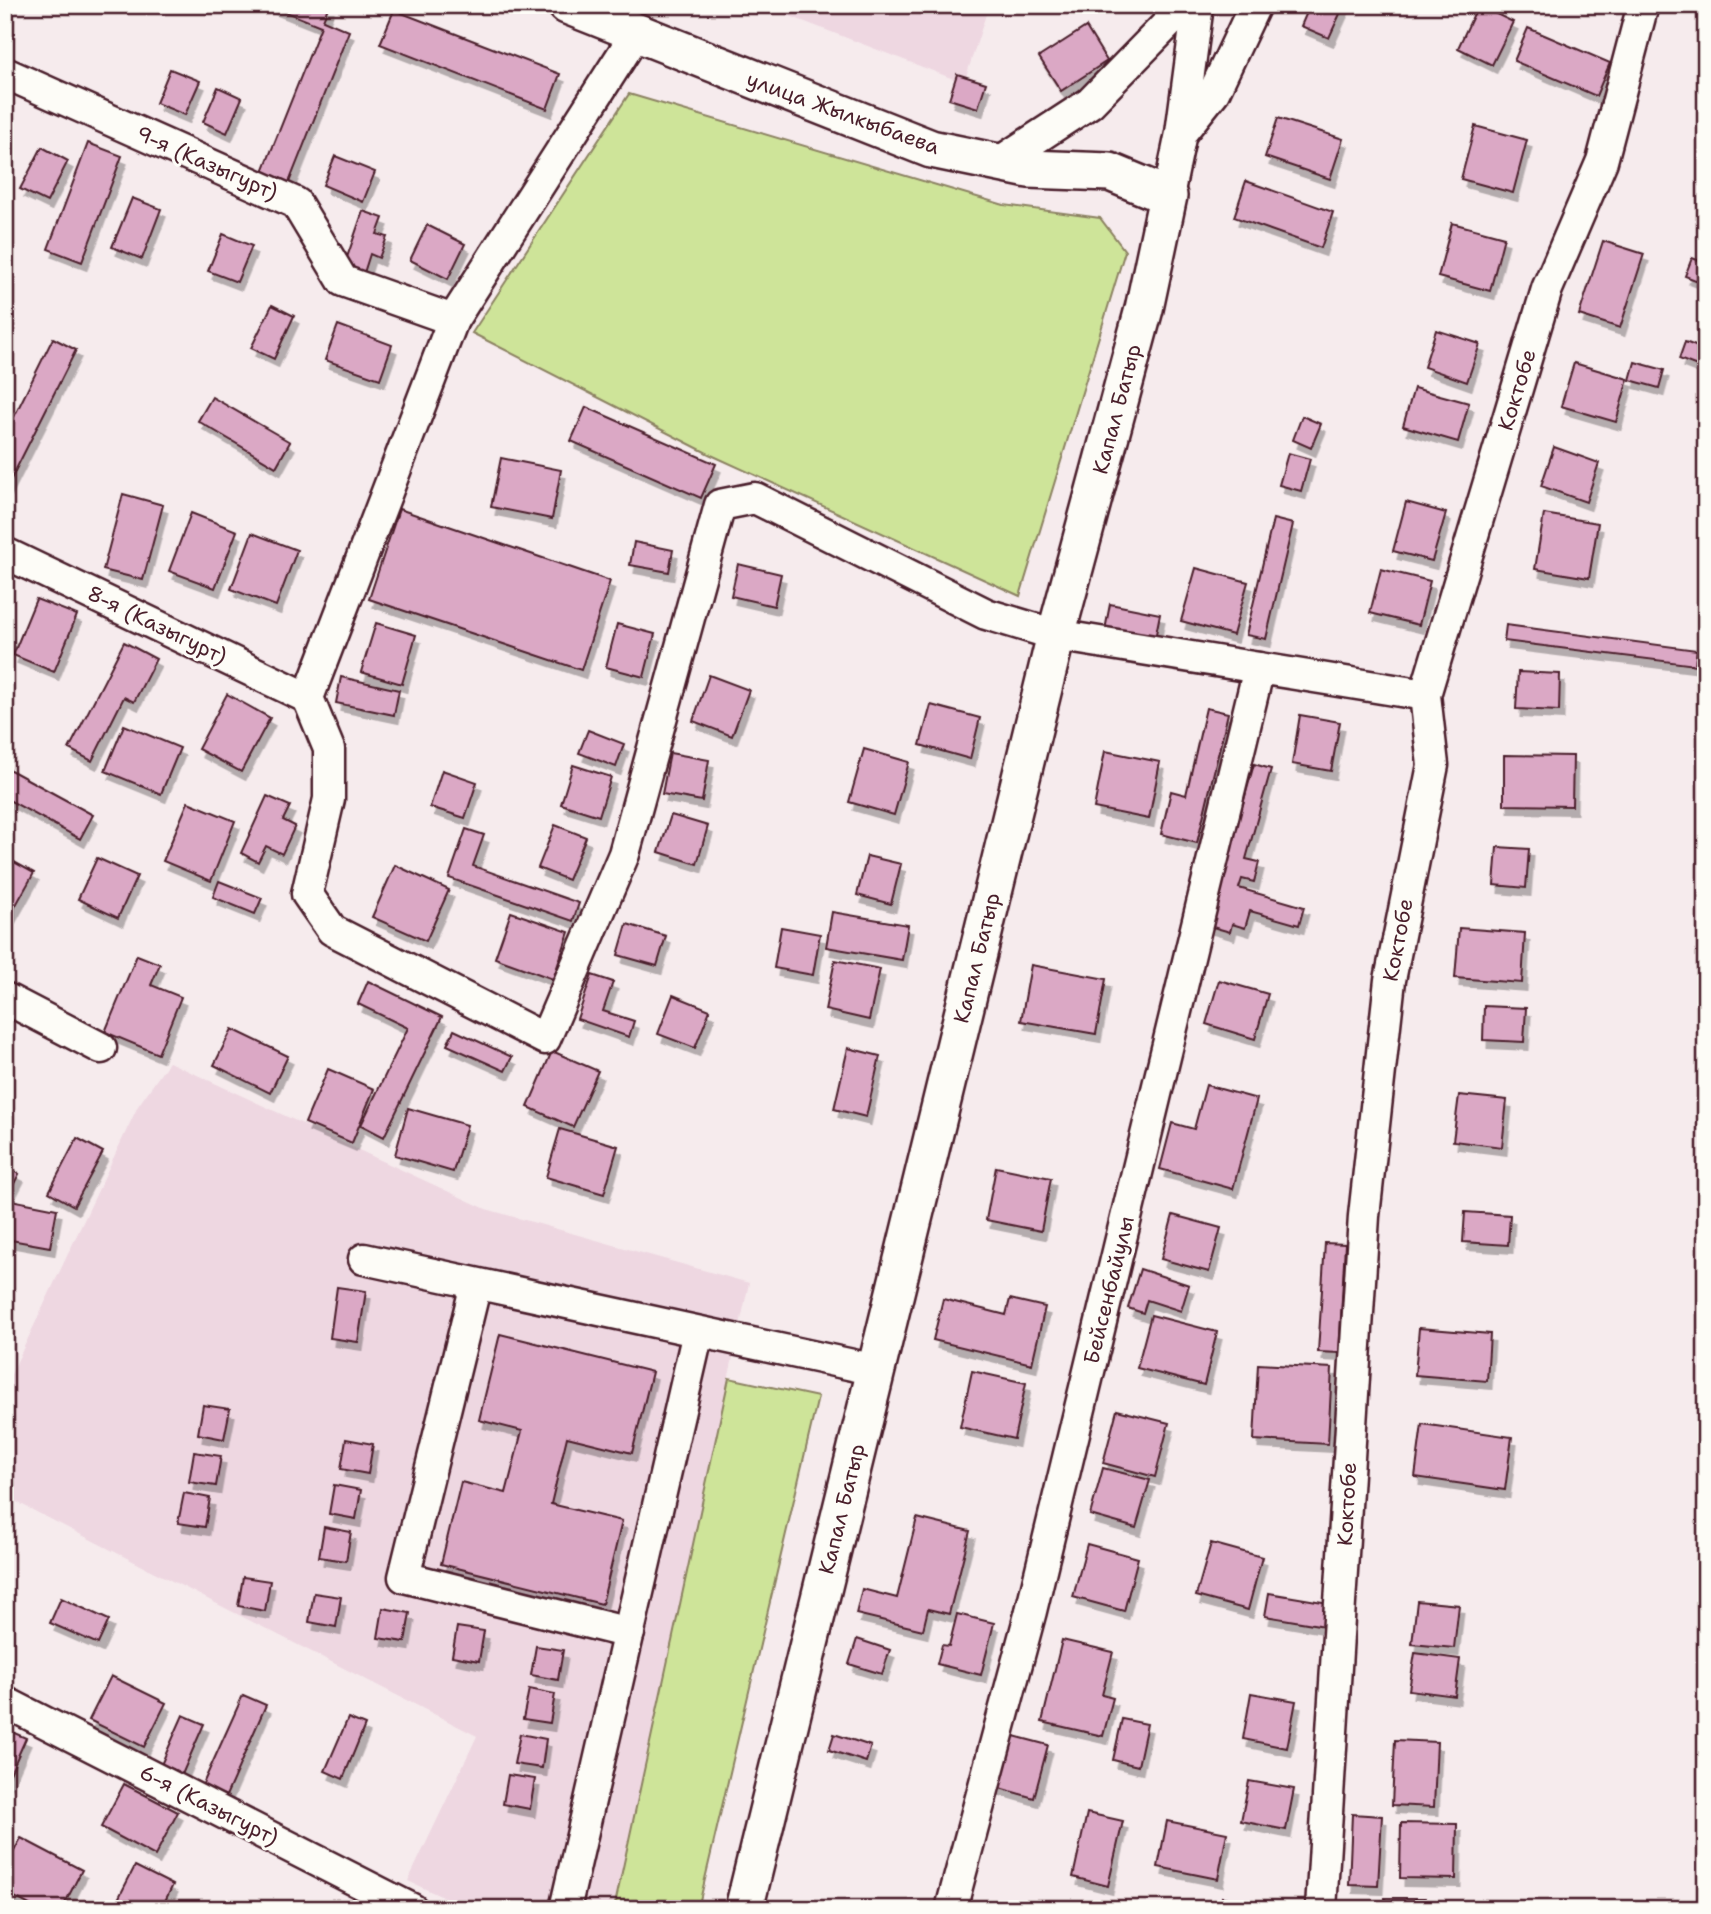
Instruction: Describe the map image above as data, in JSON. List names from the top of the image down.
{
  "streets": {
    "main road": ["улица Жылкыбаева", "Капал Батыр"],
    "street": [
      "9-я (Казыгурт)",
      "Коктобе",
      "8-я (Казыгурт)",
      "Бейсенбайулы",
      "6-я (Казыгурт)"
    ]
  },
  "crossings": [
    ["улица Жылкыбаева", "Капал Батыр"]
  ]
}
